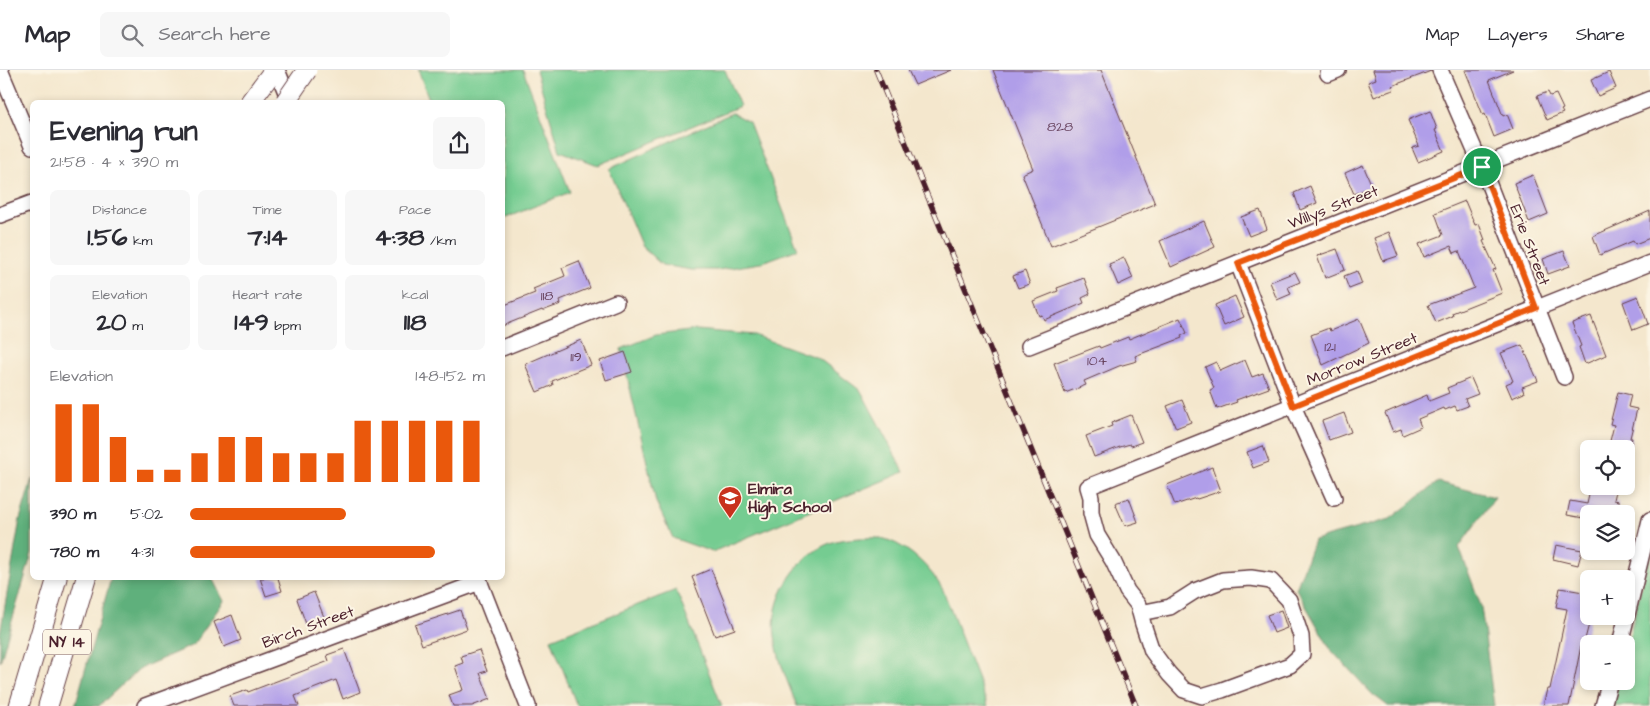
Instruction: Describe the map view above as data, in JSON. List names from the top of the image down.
{
  "streets": {
    "main road": ["NY 14"],
    "street": [
      "Willys Street",
      "Erie Street",
      "Morrow Street",
      "Birch Street"
    ]
  },
  "crossings": [
    ["Willys Street", "Erie Street"],
    ["Erie Street", "Morrow Street"]
  ],
  "places": {
    "school or university": ["Elmira High School"]
  },
  "house_numbers": [
    "828",
    "118",
    "121",
    "119",
    "104"
  ],
  "page": {
    "header": "Map",
    "search": "Search here",
    "nav": ["Map", "Layers", "Share"],
    "heading": ["Evening run", "21:58 · 4 × 390 m"],
    "stats": [
      ["Distance", "1.56 km"],
      ["Time", "7:14"],
      ["Pace", "4:38 /km"],
      ["Elevation", "20 m"],
      ["Heart rate", "149 bpm"],
      ["kcal", "118"]
    ],
    "chart": ["Elevation", "148–152 m"],
    "map_buttons": ["+", "−"],
    "list": [
      {
        "name": "390 m",
        "note": "5:02"
      },
      {
        "name": "780 m",
        "note": "4:31"
      }
    ]
  }
}
